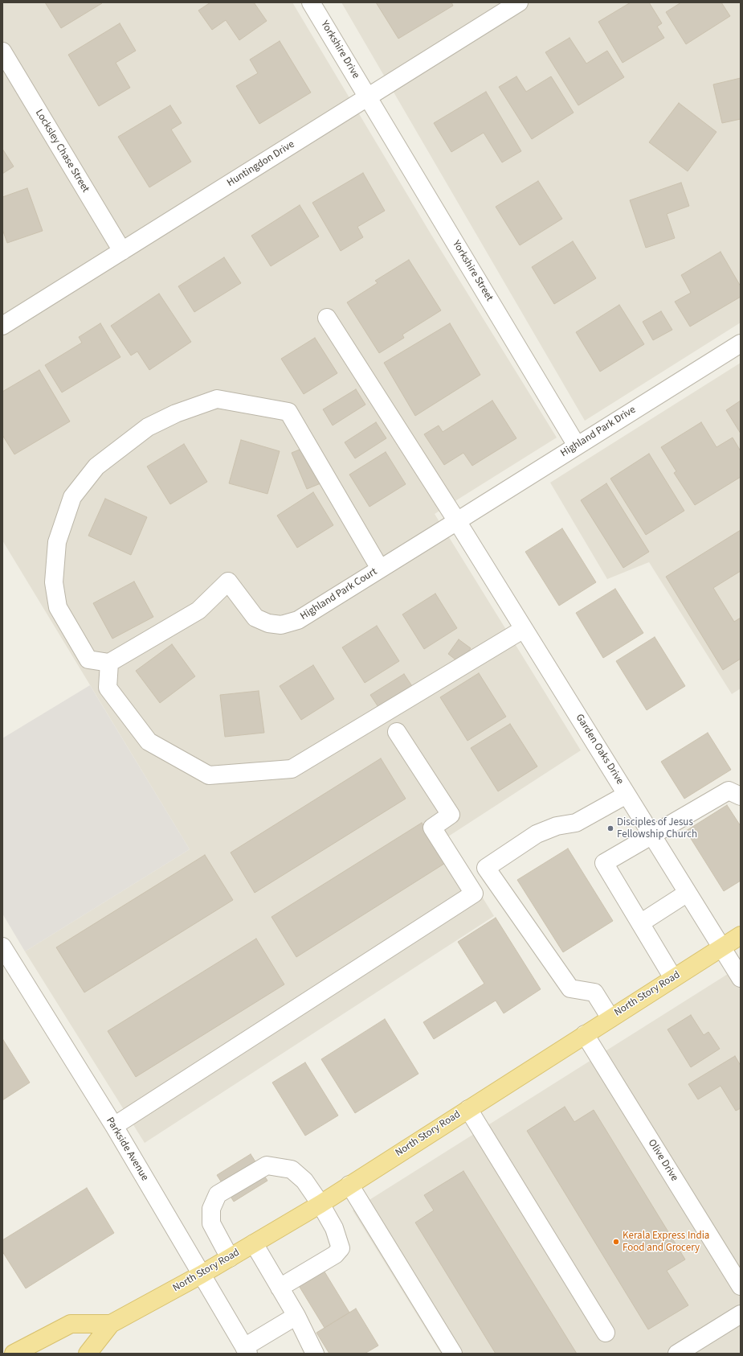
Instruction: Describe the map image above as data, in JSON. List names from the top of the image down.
{
  "streets": {
    "main road": ["North Story Road"],
    "street": [
      "Yorkshire Drive",
      "Locksley Chase Street",
      "Huntingdon Drive",
      "Yorkshire Street",
      "Highland Park Drive",
      "Highland Park Court",
      "Garden Oaks Drive",
      "Parkside Avenue",
      "Olive Drive"
    ]
  },
  "crossings": [
    ["Yorkshire Drive", "Huntingdon Drive"],
    ["Yorkshire Drive", "Yorkshire Street"],
    ["Locksley Chase Street", "Huntingdon Drive"],
    ["Huntingdon Drive", "Yorkshire Street"],
    ["Yorkshire Street", "Highland Park Drive"],
    ["Highland Park Drive", "Highland Park Court"],
    ["Highland Park Drive", "Garden Oaks Drive"],
    ["Highland Park Court", "Garden Oaks Drive"],
    ["Garden Oaks Drive", "North Story Road"],
    ["North Story Road", "Parkside Avenue"],
    ["North Story Road", "Olive Drive"]
  ],
  "places": ["Disciples of Jesus Fellowship Church", "Kerala Express India Food and Grocery"]
}
